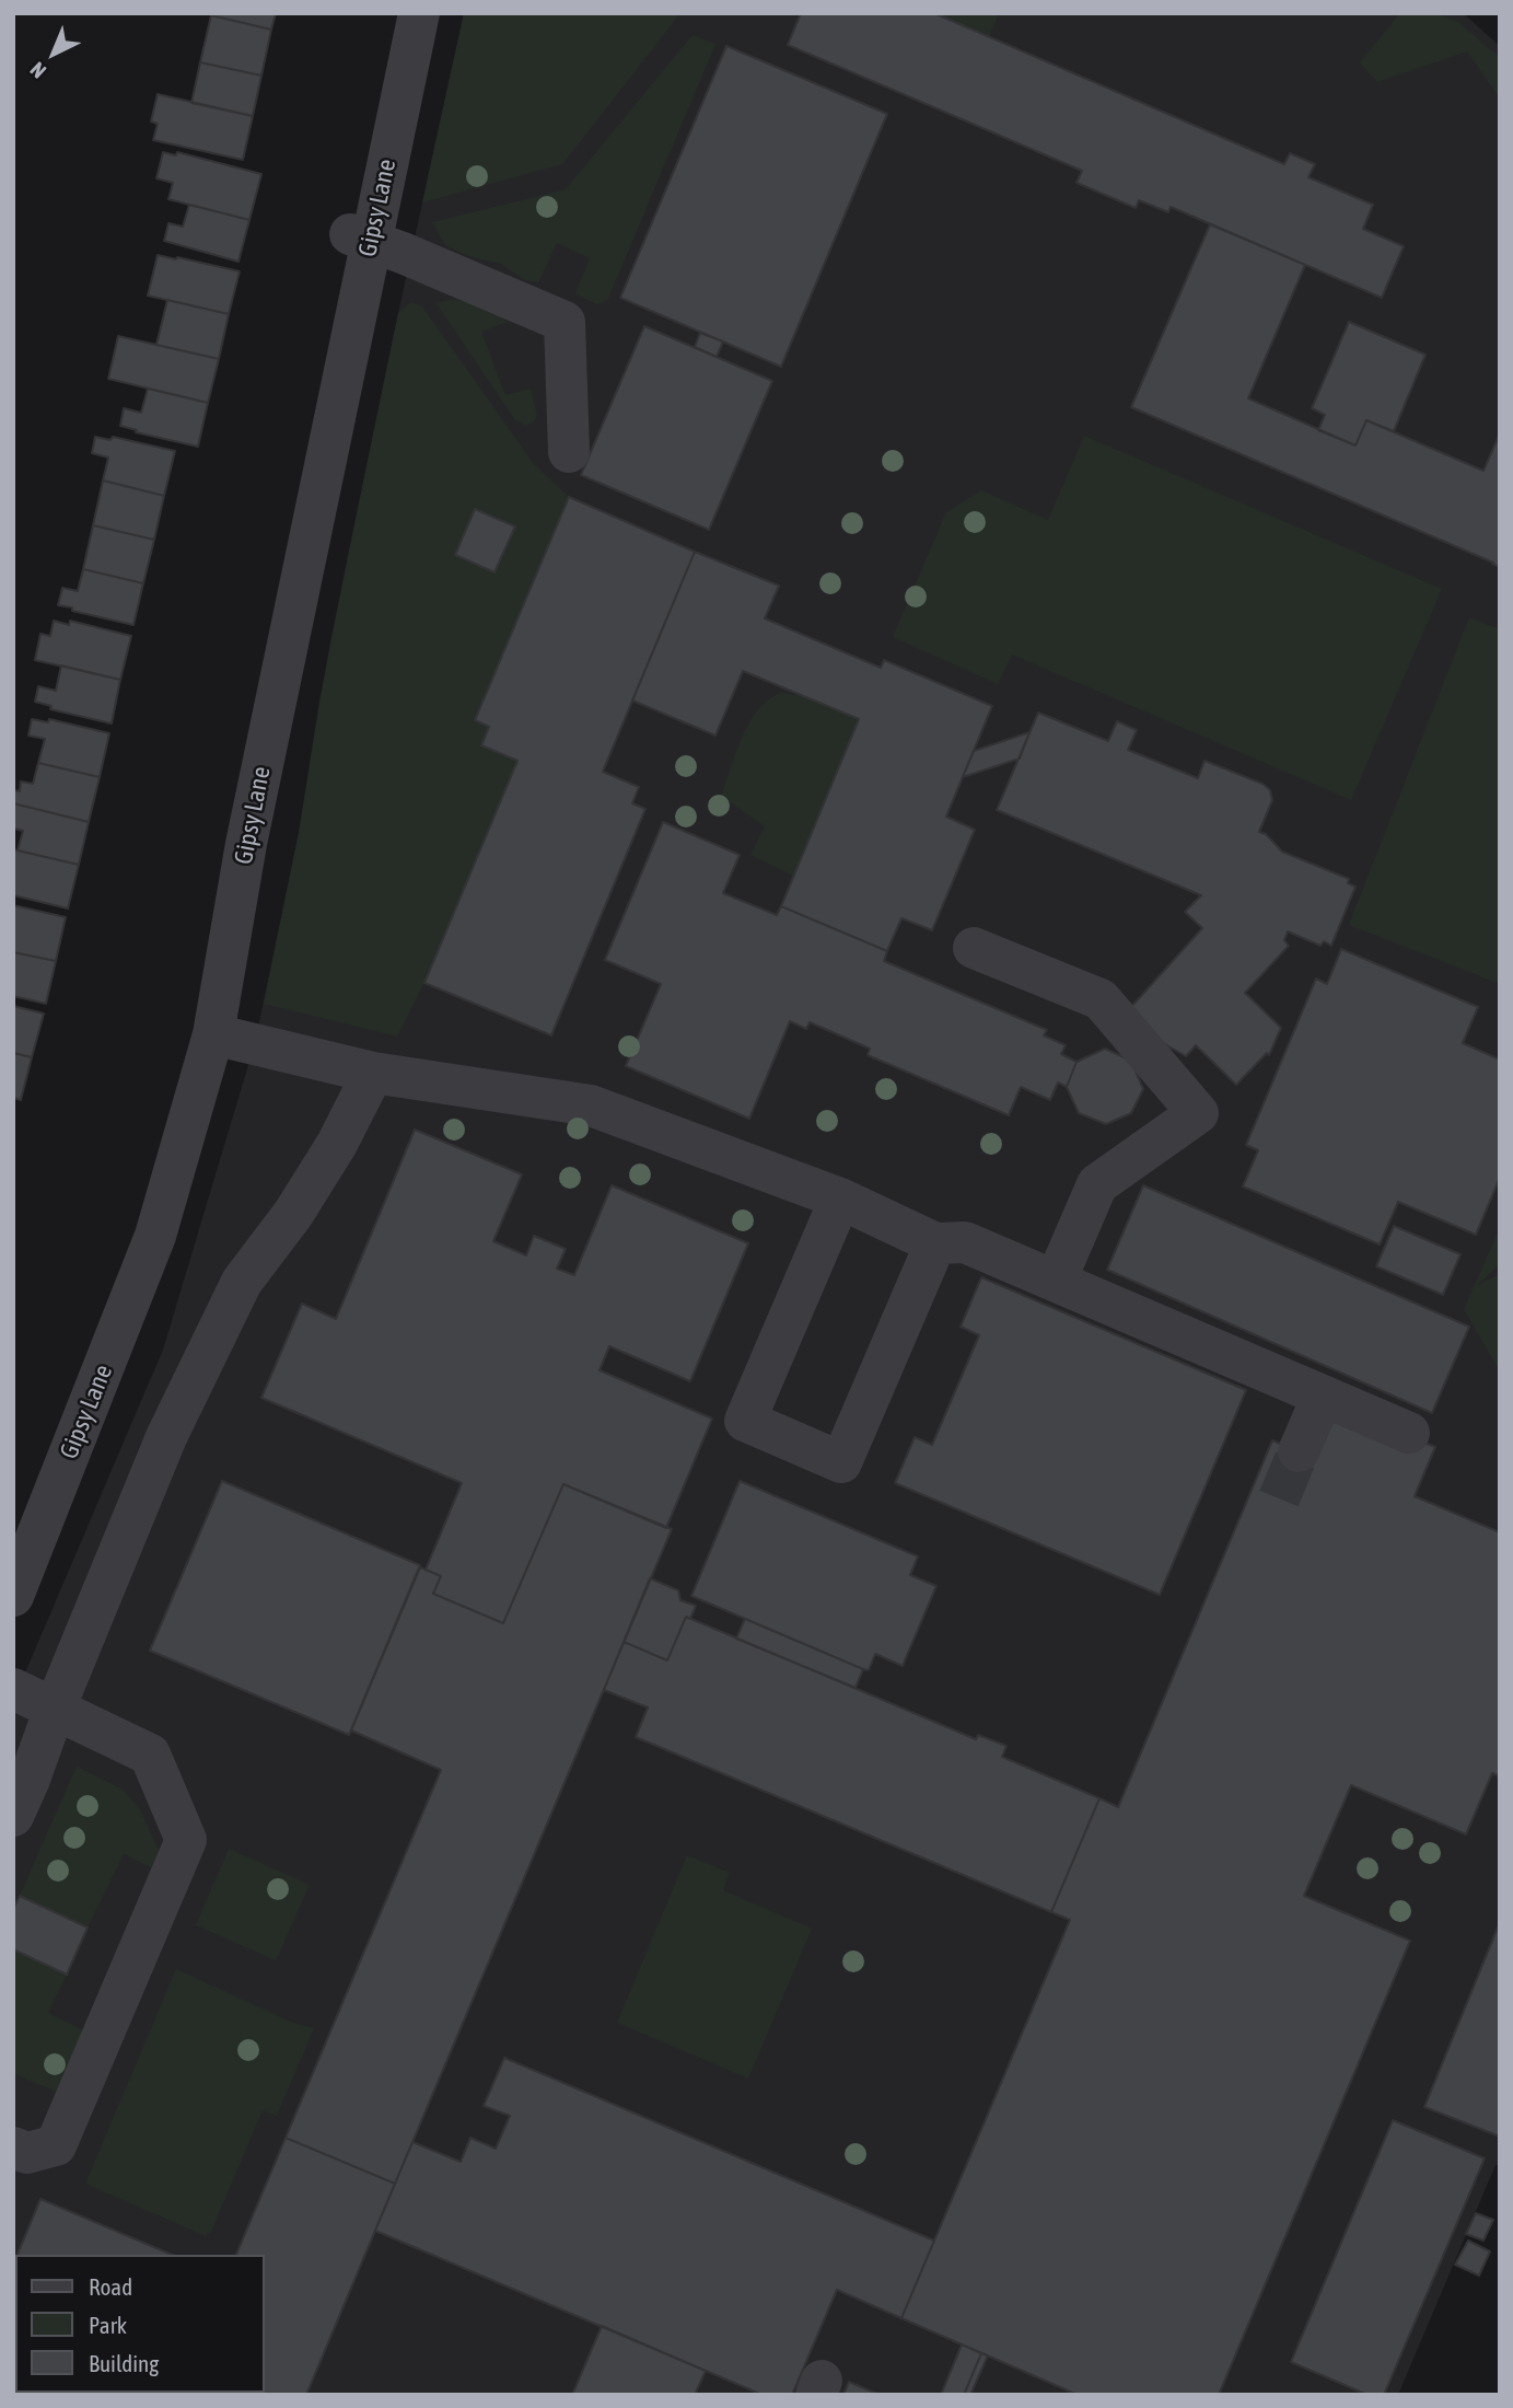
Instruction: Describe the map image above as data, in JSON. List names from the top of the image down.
{
  "streets": {
    "street": ["Gipsy Lane"]
  },
  "legend": ["Road", "Park", "Building"],
  "north": "bottom left"
}
